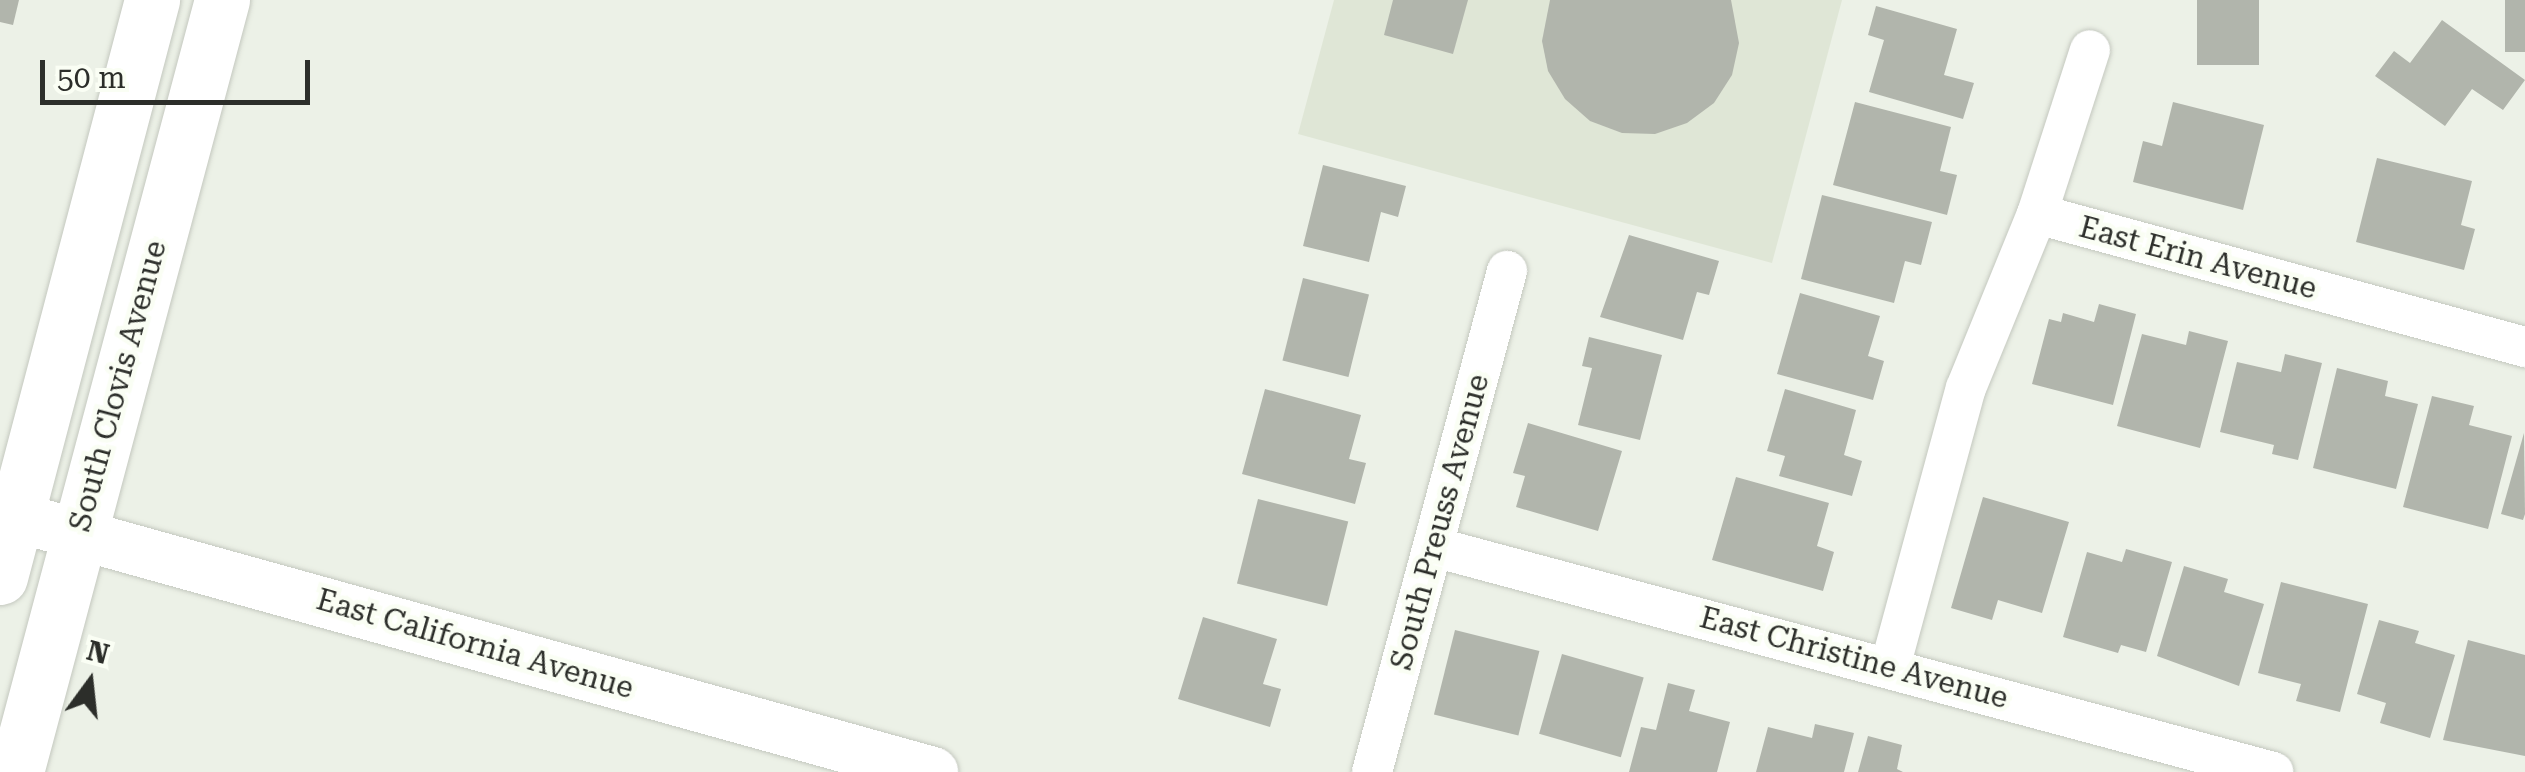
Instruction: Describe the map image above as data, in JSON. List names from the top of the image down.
{
  "streets": {
    "main road": ["South Clovis Avenue"],
    "street": [
      "East Erin Avenue",
      "South Preuss Avenue",
      "East California Avenue",
      "East Christine Avenue"
    ]
  },
  "crossings": [
    ["South Clovis Avenue", "East California Avenue"],
    ["South Preuss Avenue", "East Christine Avenue"]
  ],
  "scale_bar": "50 m",
  "north": "top"
}
